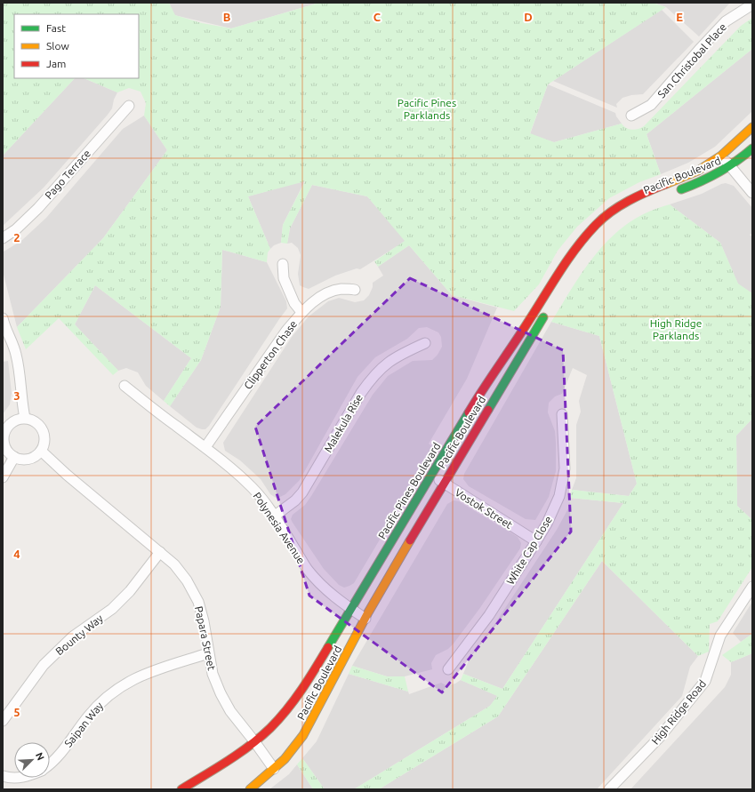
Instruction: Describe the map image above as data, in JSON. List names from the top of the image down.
{
  "streets": {
    "main road": ["Pacific Boulevard", "Pacific Pines Boulevard"],
    "street": [
      "San Christobal Place",
      "Pago Terrace",
      "Clipperton Chase",
      "Malekula Rise",
      "Vostok Street",
      "Polynesia Avenue",
      "White Cap Close",
      "Bounty Way",
      "Papara Street",
      "High Ridge Road",
      "Saipan Way"
    ]
  },
  "crossings": [
    ["Pacific Boulevard", "Pacific Pines Boulevard"],
    ["Pacific Boulevard", "Vostok Street"],
    ["Pacific Boulevard", "Polynesia Avenue"],
    ["Pacific Boulevard", "Papara Street"],
    ["Clipperton Chase", "Polynesia Avenue"],
    ["Malekula Rise", "Polynesia Avenue"],
    ["Pacific Pines Boulevard", "Vostok Street"],
    ["Pacific Pines Boulevard", "Polynesia Avenue"],
    ["Pacific Pines Boulevard", "Papara Street"],
    ["Vostok Street", "White Cap Close"],
    ["Bounty Way", "Papara Street"],
    ["Papara Street", "Saipan Way"]
  ],
  "parks": ["Pacific Pines Parklands", "High Ridge Parklands"],
  "legend": ["Fast", "Slow", "Jam"],
  "north": "top right",
  "grid": {
    "columns": [
      "B",
      "C",
      "D",
      "E"
    ],
    "rows": [
      "2",
      "3",
      "4",
      "5"
    ]
  }
}
